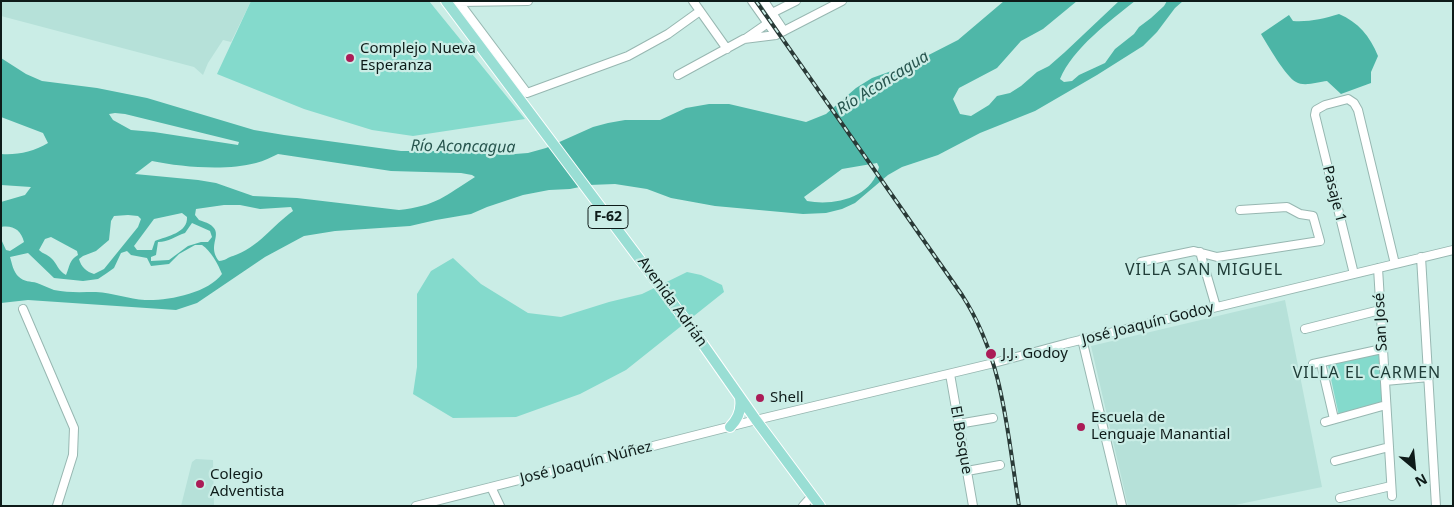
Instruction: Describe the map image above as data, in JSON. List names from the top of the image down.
{
  "streets": {
    "main road": ["F-62", "Avenida Adrián"],
    "street": [
      "Pasaje 1",
      "San José",
      "José Joaquín Godoy",
      "El Bosque",
      "José Joaquín Núñez"
    ]
  },
  "crossings": [
    ["Pasaje 1", "José Joaquín Godoy"],
    ["F-62", "Avenida Adrián"],
    ["Avenida Adrián", "José Joaquín Godoy"],
    ["Avenida Adrián", "José Joaquín Núñez"],
    ["San José", "José Joaquín Godoy"],
    ["José Joaquín Godoy", "El Bosque"],
    ["José Joaquín Godoy", "José Joaquín Núñez"]
  ],
  "districts": ["VILLA SAN MIGUEL", "VILLA EL CARMEN"],
  "water": ["Río Aconcagua"],
  "places": [
    "Complejo Nueva Esperanza",
    "J.J. Godoy",
    "Shell",
    "Escuela de Lenguaje Manantial",
    "Colegio Adventista"
  ],
  "north": "bottom right"
}
